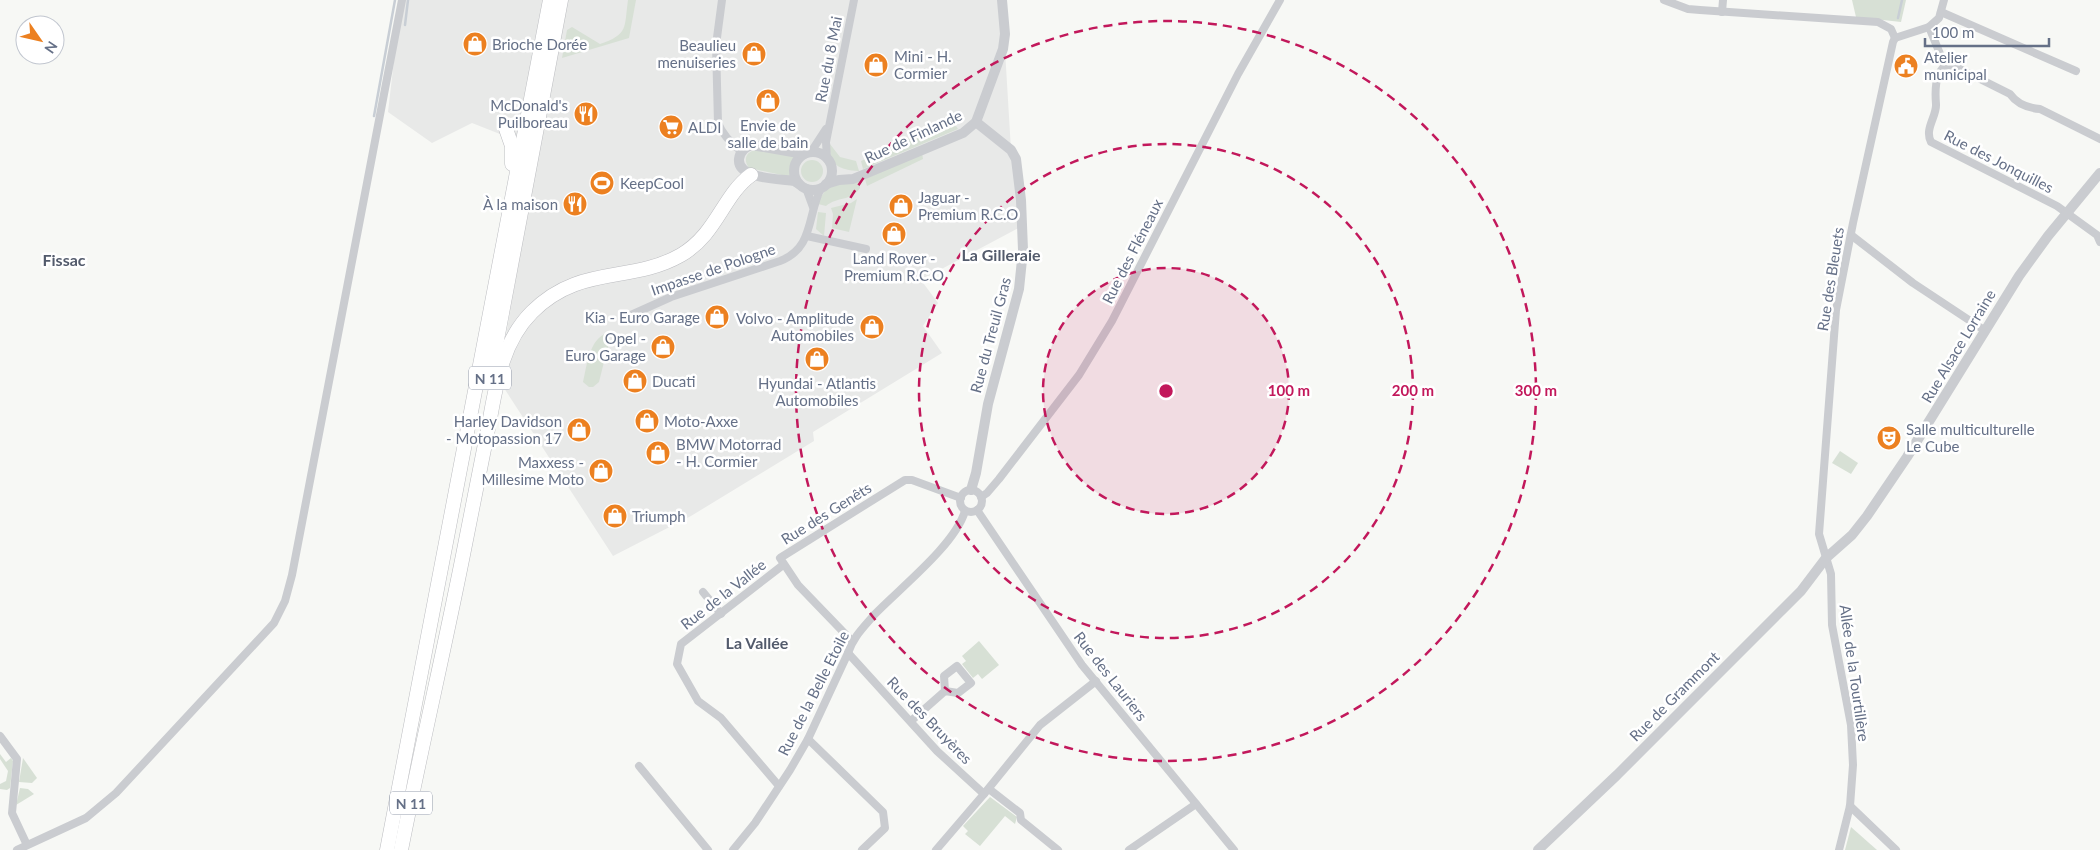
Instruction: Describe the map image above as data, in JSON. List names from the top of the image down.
{
  "streets": {
    "highway": ["N 11"],
    "street": [
      "Rue du 8 Mai",
      "Rue de Finlande",
      "Rue des Jonquilles",
      "Rue des Fléneaux",
      "Impasse de Pologne",
      "Rue des Bleuets",
      "Rue du Treuil Gras",
      "Rue Alsace Lorraine",
      "Rue des Genêts",
      "Rue de la Vallée",
      "Allée de la Tourtillère",
      "Rue des Lauriers",
      "Rue de la Belle Etoile",
      "Rue de Grammont",
      "Rue des Bruyères"
    ]
  },
  "crossings": [
    ["Rue du 8 Mai", "Rue de Finlande"],
    ["Rue du 8 Mai", "Impasse de Pologne"],
    ["Rue de Finlande", "Impasse de Pologne"],
    ["Rue de Finlande", "Rue du Treuil Gras"],
    ["Rue des Jonquilles", "Rue Alsace Lorraine"],
    ["Rue des Fléneaux", "Rue du Treuil Gras"],
    ["Rue des Fléneaux", "Rue des Genêts"],
    ["Rue des Fléneaux", "Rue des Lauriers"],
    ["Rue des Fléneaux", "Rue de la Belle Etoile"],
    ["Rue des Bleuets", "Rue Alsace Lorraine"],
    ["Rue des Bleuets", "Allée de la Tourtillère"],
    ["Rue des Bleuets", "Rue de Grammont"],
    ["Rue du Treuil Gras", "Rue des Genêts"],
    ["Rue du Treuil Gras", "Rue des Lauriers"],
    ["Rue du Treuil Gras", "Rue de la Belle Etoile"],
    ["Rue Alsace Lorraine", "Allée de la Tourtillère"],
    ["Rue Alsace Lorraine", "Rue de Grammont"],
    ["Rue des Genêts", "Rue de la Vallée"],
    ["Rue des Genêts", "Rue des Lauriers"],
    ["Rue des Genêts", "Rue de la Belle Etoile"],
    ["Rue de la Vallée", "Rue de la Belle Etoile"],
    ["Allée de la Tourtillère", "Rue de Grammont"],
    ["Rue des Lauriers", "Rue de la Belle Etoile"],
    ["Rue de la Belle Etoile", "Rue des Bruyères"]
  ],
  "districts": ["La Gilleraie", "Fissac", "La Vallée"],
  "places": {
    "shop": [
      "Brioche Dorée",
      "Beaulieu menuiseries",
      "Mini - H. Cormier",
      "Envie de salle de bain",
      "Jaguar - Premium R.C.O",
      "Land Rover - Premium R.C.O",
      "Kia - Euro Garage",
      "Volvo - Amplitude Automobiles",
      "Opel - Euro Garage",
      "Hyundai - Atlantis Automobiles",
      "Ducati",
      "Moto-Axxe",
      "Harley Davidson - Motopassion 17",
      "BMW Motorrad - H. Cormier",
      "Maxxess - Millesime Moto",
      "Triumph"
    ],
    "public building": ["Atelier municipal"],
    "restaurant": ["McDonald's Puilboreau", "À la maison"],
    "supermarket": ["ALDI"],
    "sports": ["KeepCool"],
    "theatre": ["Salle multiculturelle Le Cube"]
  },
  "scale_bar": "100 m",
  "north": "bottom right",
  "rings": ["100 m", "200 m", "300 m"]
}
